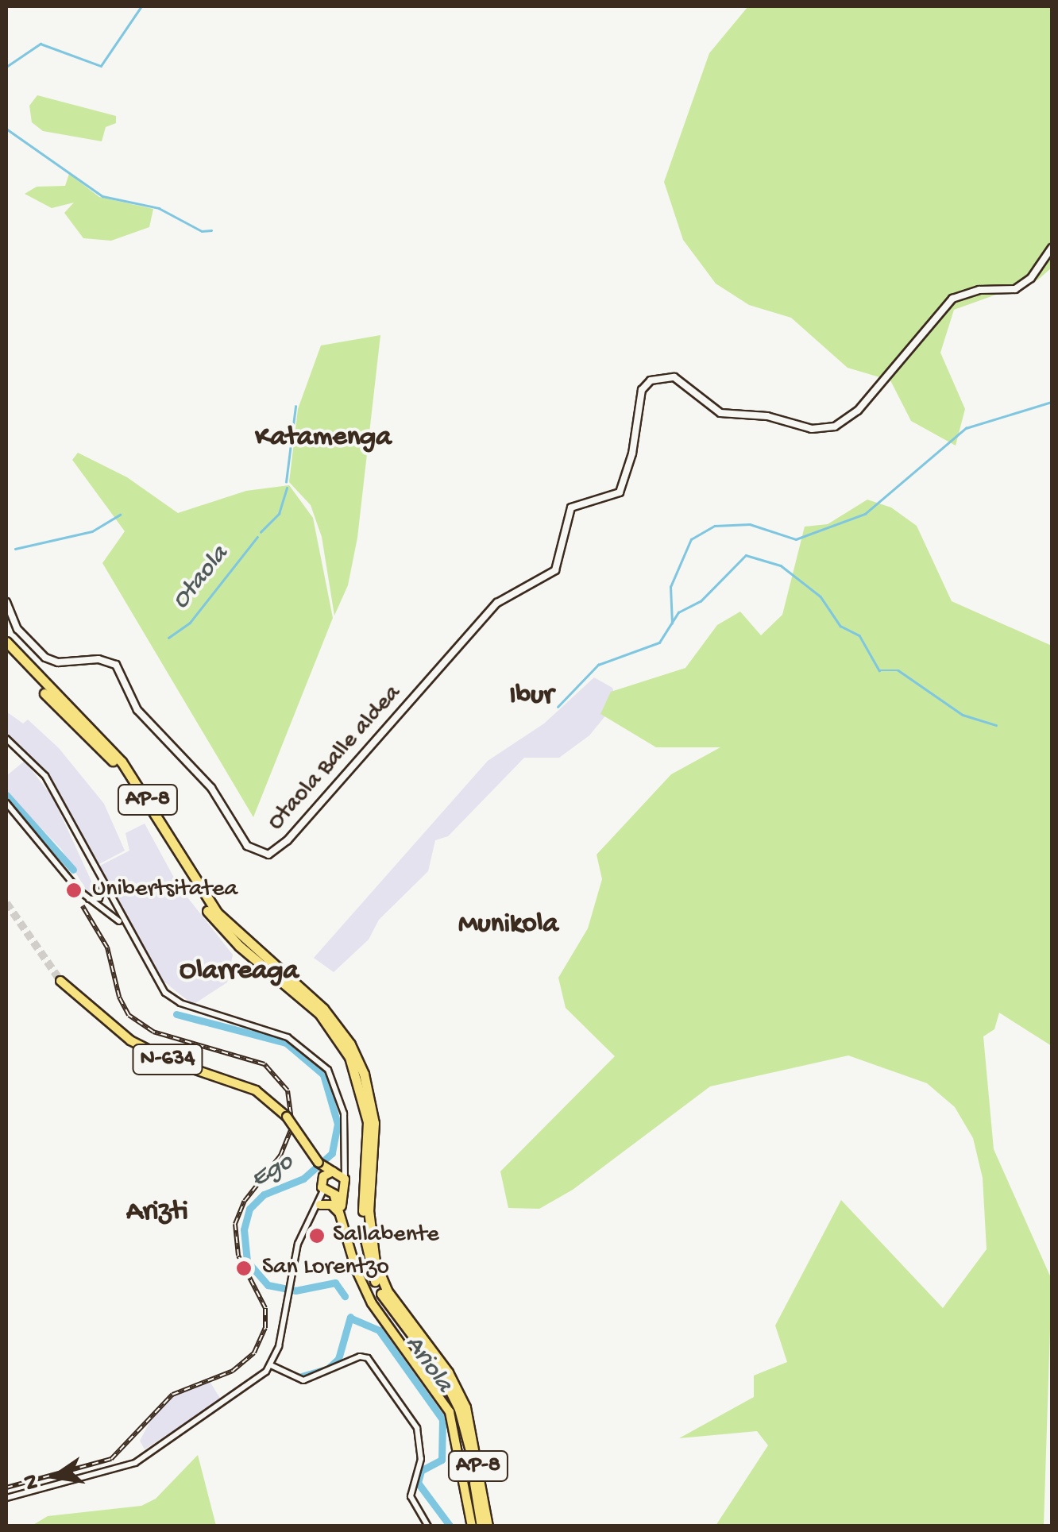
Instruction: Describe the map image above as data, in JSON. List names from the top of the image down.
{
  "streets": {
    "highway": ["AP-8", "N-634"],
    "main road": ["Otaola Balle aldea"]
  },
  "districts": [
    "Katamenga",
    "Ibur",
    "Munikola",
    "Olarreaga",
    "Arizti"
  ],
  "water": ["Otaola", "Ego", "Ariola"],
  "places": ["Unibertsitatea", "Sallabente", "San Lorentzo"],
  "north": "left"
}
